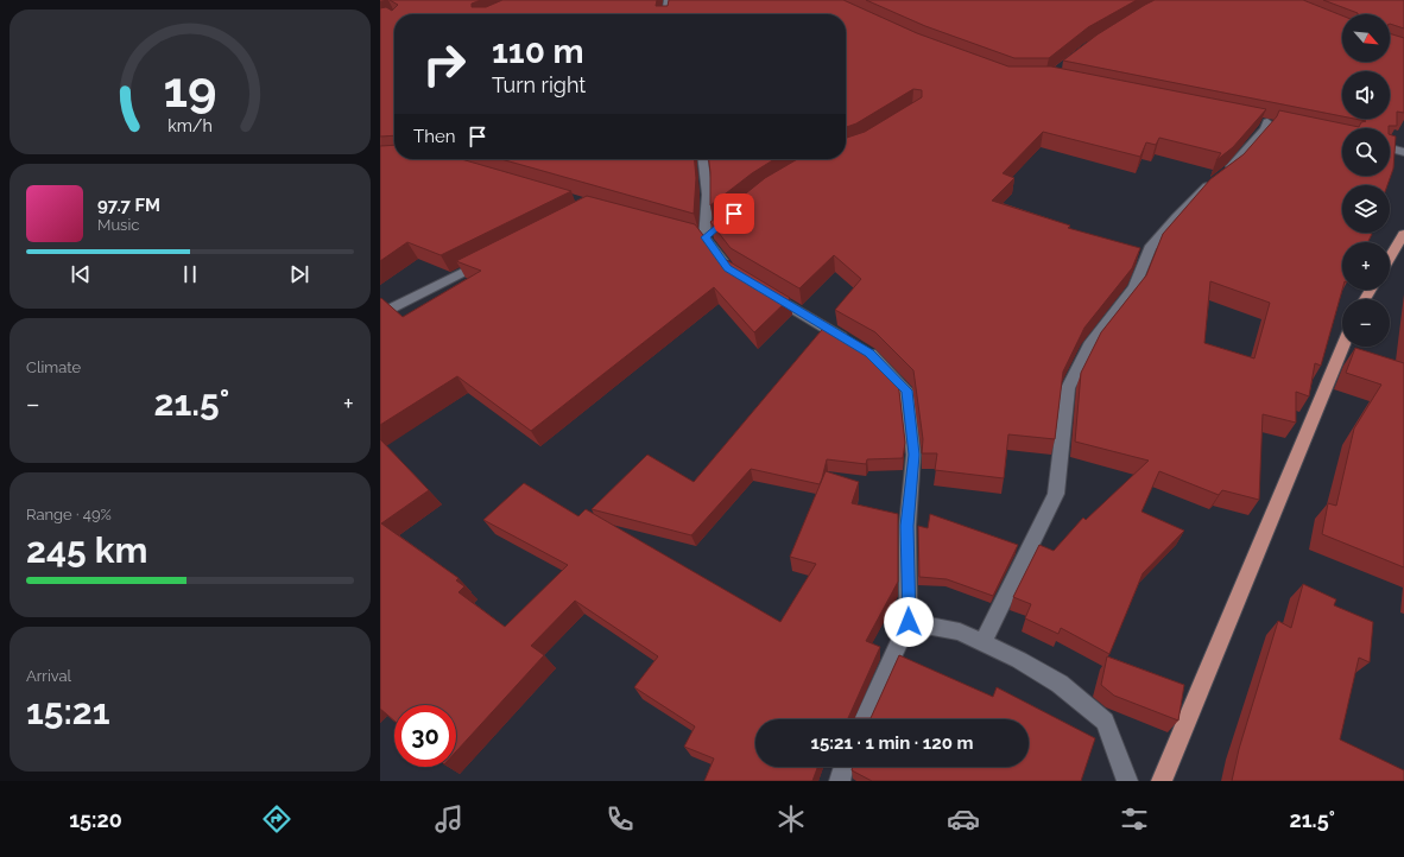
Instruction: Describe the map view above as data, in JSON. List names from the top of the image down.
{
  "north": "bottom right",
  "page": {
    "map_buttons": ["+", "−"],
    "turn": ["110 m", "Turn right"],
    "then": "Then",
    "song": ["97.7 FM", "Music"],
    "tile": [
      "Climate",
      ["Range · 49%", "245 km"],
      ["Arrival", "15:21"]
    ],
    "heat": ["−", "21.5°", "+"],
    "limit": "30",
    "trip": "15:21 · 1 min · 120 m",
    "tabs": ["15:20", "21.5°"],
    "gauge": ["19", "km/h"]
  }
}
